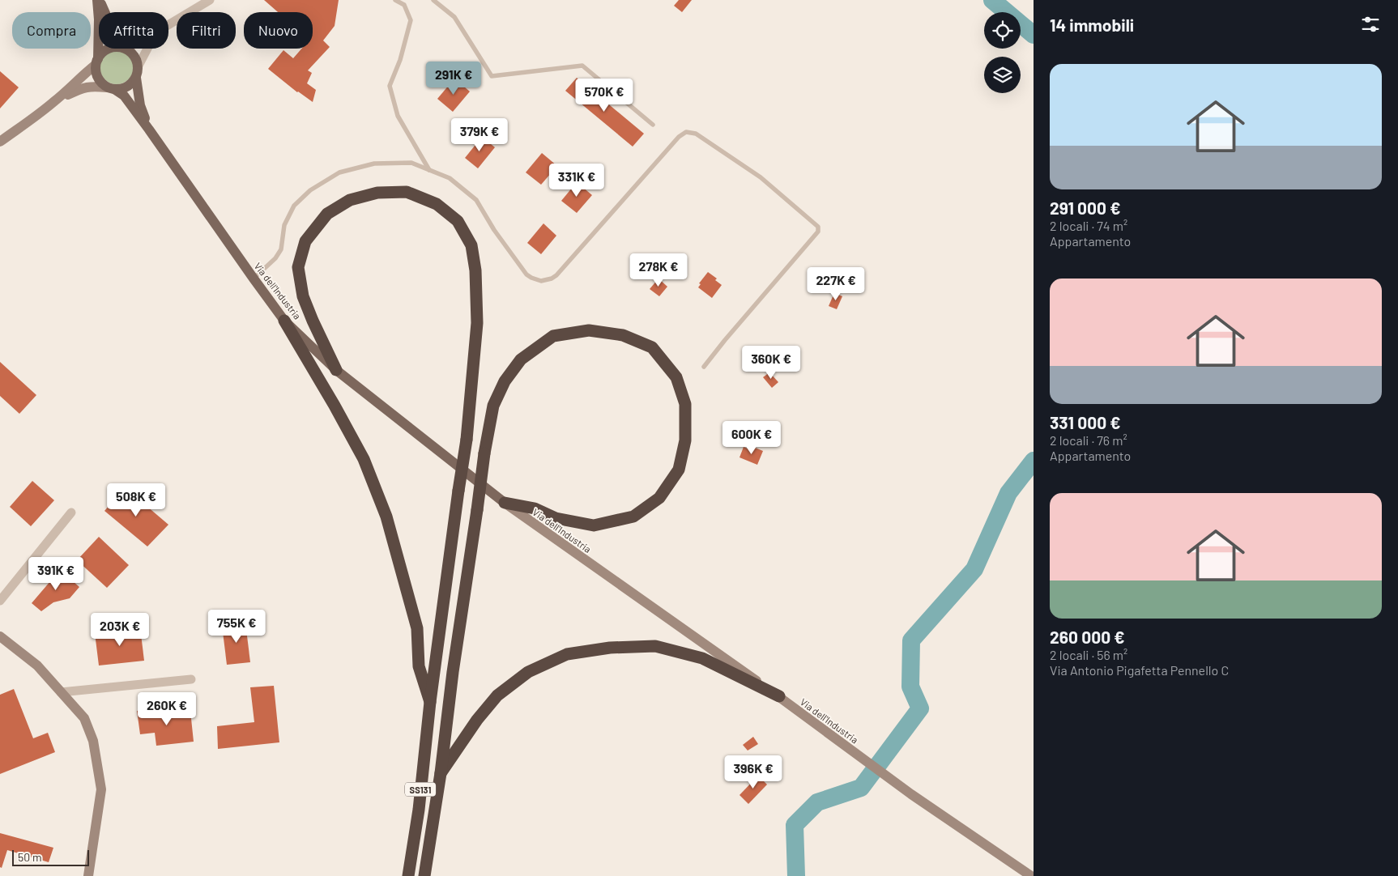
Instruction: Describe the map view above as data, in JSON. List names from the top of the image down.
{
  "streets": {
    "highway": ["SS131"],
    "main road": ["Via dell'Industria"]
  },
  "scale_bar": "50 m",
  "page": {
    "heading": "14 immobili",
    "chip": [
      "Compra",
      "Affitta",
      "Filtri",
      "Nuovo"
    ],
    "list": [
      {
        "name": "291 000 €",
        "note": "2 locali · 74 m² · Appartamento"
      },
      {
        "name": "331 000 €",
        "note": "2 locali · 76 m² · Appartamento"
      },
      {
        "name": "260 000 €",
        "note": "2 locali · 56 m² · Via Antonio Pigafetta Pennello C"
      }
    ],
    "price": [
      "291K €",
      "570K €",
      "379K €",
      "331K €",
      "278K €",
      "227K €",
      "360K €",
      "600K €",
      "508K €",
      "391K €",
      "755K €",
      "203K €",
      "260K €",
      "396K €"
    ],
    "scale": "50 m"
  }
}
